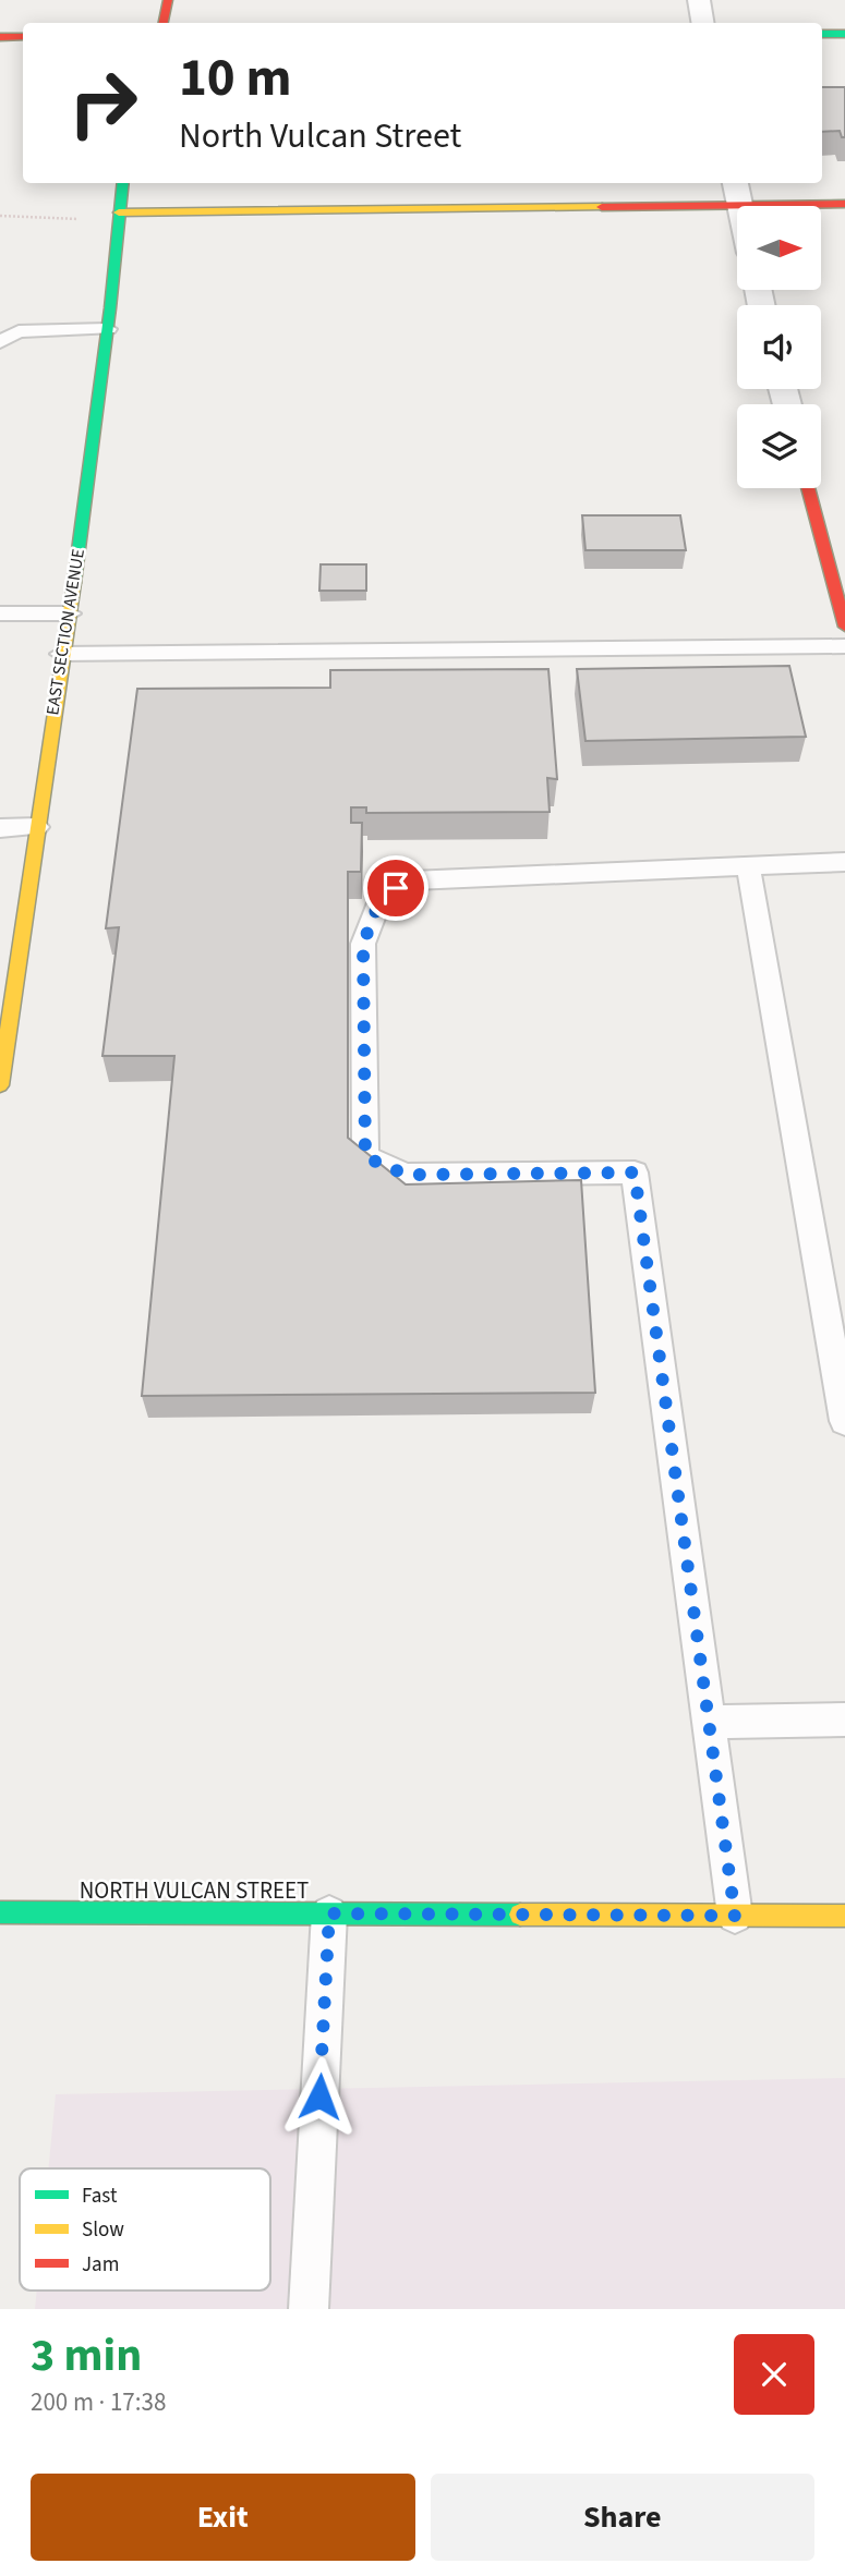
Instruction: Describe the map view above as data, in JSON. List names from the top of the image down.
{
  "streets": {
    "street": ["EAST SECTION AVENUE", "NORTH VULCAN STREET"]
  },
  "legend": ["Fast", "Slow", "Jam"],
  "north": "right",
  "page": {
    "turn": ["10 m", "North Vulcan Street"],
    "heading": ["3 min", "200 m · 17:38"],
    "buttons": ["Exit", "Share"]
  }
}
